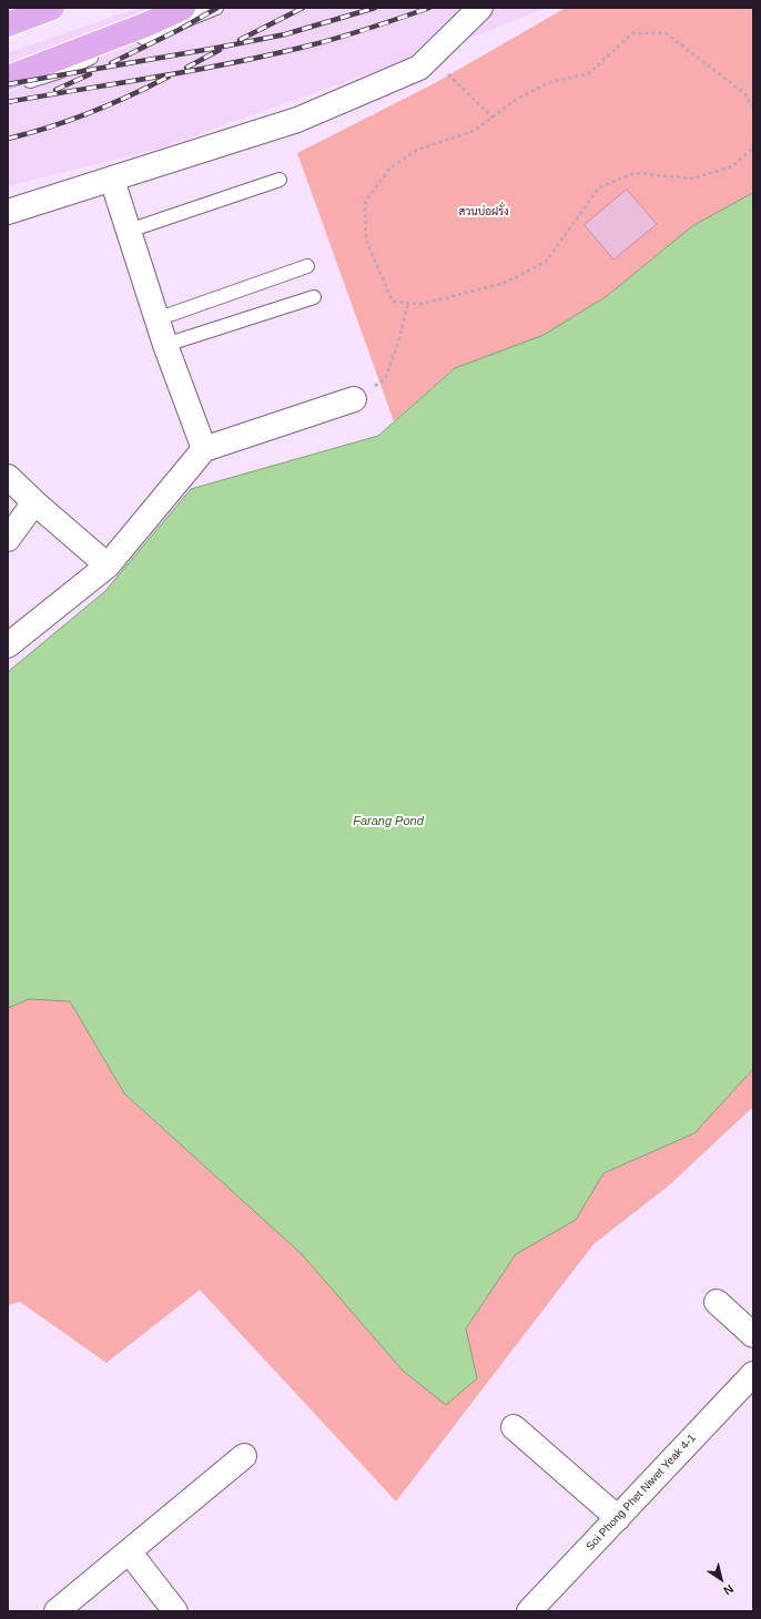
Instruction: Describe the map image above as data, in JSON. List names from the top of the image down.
{
  "streets": {
    "street": ["Soi Phong Phet Niwet Yeak 4-1"]
  },
  "water": ["Farang Pond"],
  "parks": ["สวนบ่อฝรั่ง"],
  "north": "bottom right"
}
